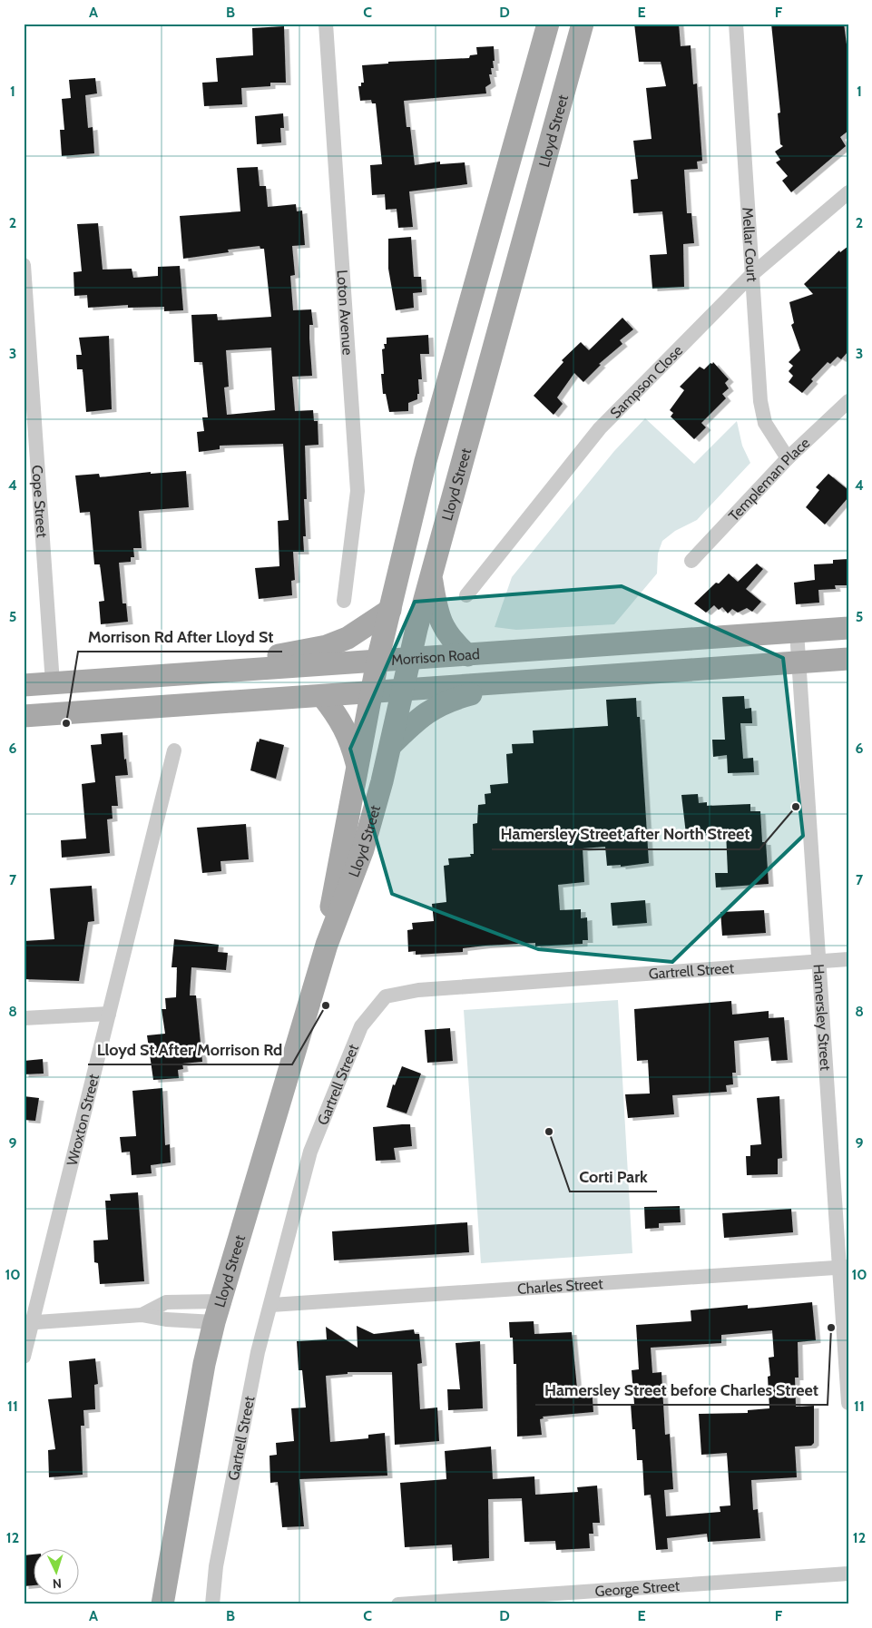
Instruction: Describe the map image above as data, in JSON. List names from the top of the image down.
{
  "streets": {
    "main road": ["Lloyd Street", "Morrison Road"],
    "street": [
      "Mellar Court",
      "Loton Avenue",
      "Sampson Close",
      "Templeman Place",
      "Cope Street",
      "Gartrell Street",
      "Hamersley Street",
      "Wroxton Street",
      "Charles Street",
      "George Street"
    ]
  },
  "crossings": [
    ["Lloyd Street", "Morrison Road"],
    ["Mellar Court", "Sampson Close"],
    ["Mellar Court", "Templeman Place"],
    ["Cope Street", "Morrison Road"],
    ["Morrison Road", "Hamersley Street"],
    ["Gartrell Street", "Hamersley Street"],
    ["Gartrell Street", "Charles Street"],
    ["Hamersley Street", "Charles Street"]
  ],
  "places": [
    "Morrison Rd After Lloyd St",
    "Hamersley Street after North Street",
    "Lloyd St After Morrison Rd",
    "Corti Park",
    "Hamersley Street before Charles Street"
  ],
  "north": "bottom",
  "grid": {
    "columns": [
      "A",
      "B",
      "C",
      "D",
      "E",
      "F"
    ],
    "rows": [
      "1",
      "2",
      "3",
      "4",
      "5",
      "6",
      "7",
      "8",
      "9",
      "10",
      "11",
      "12"
    ]
  }
}
